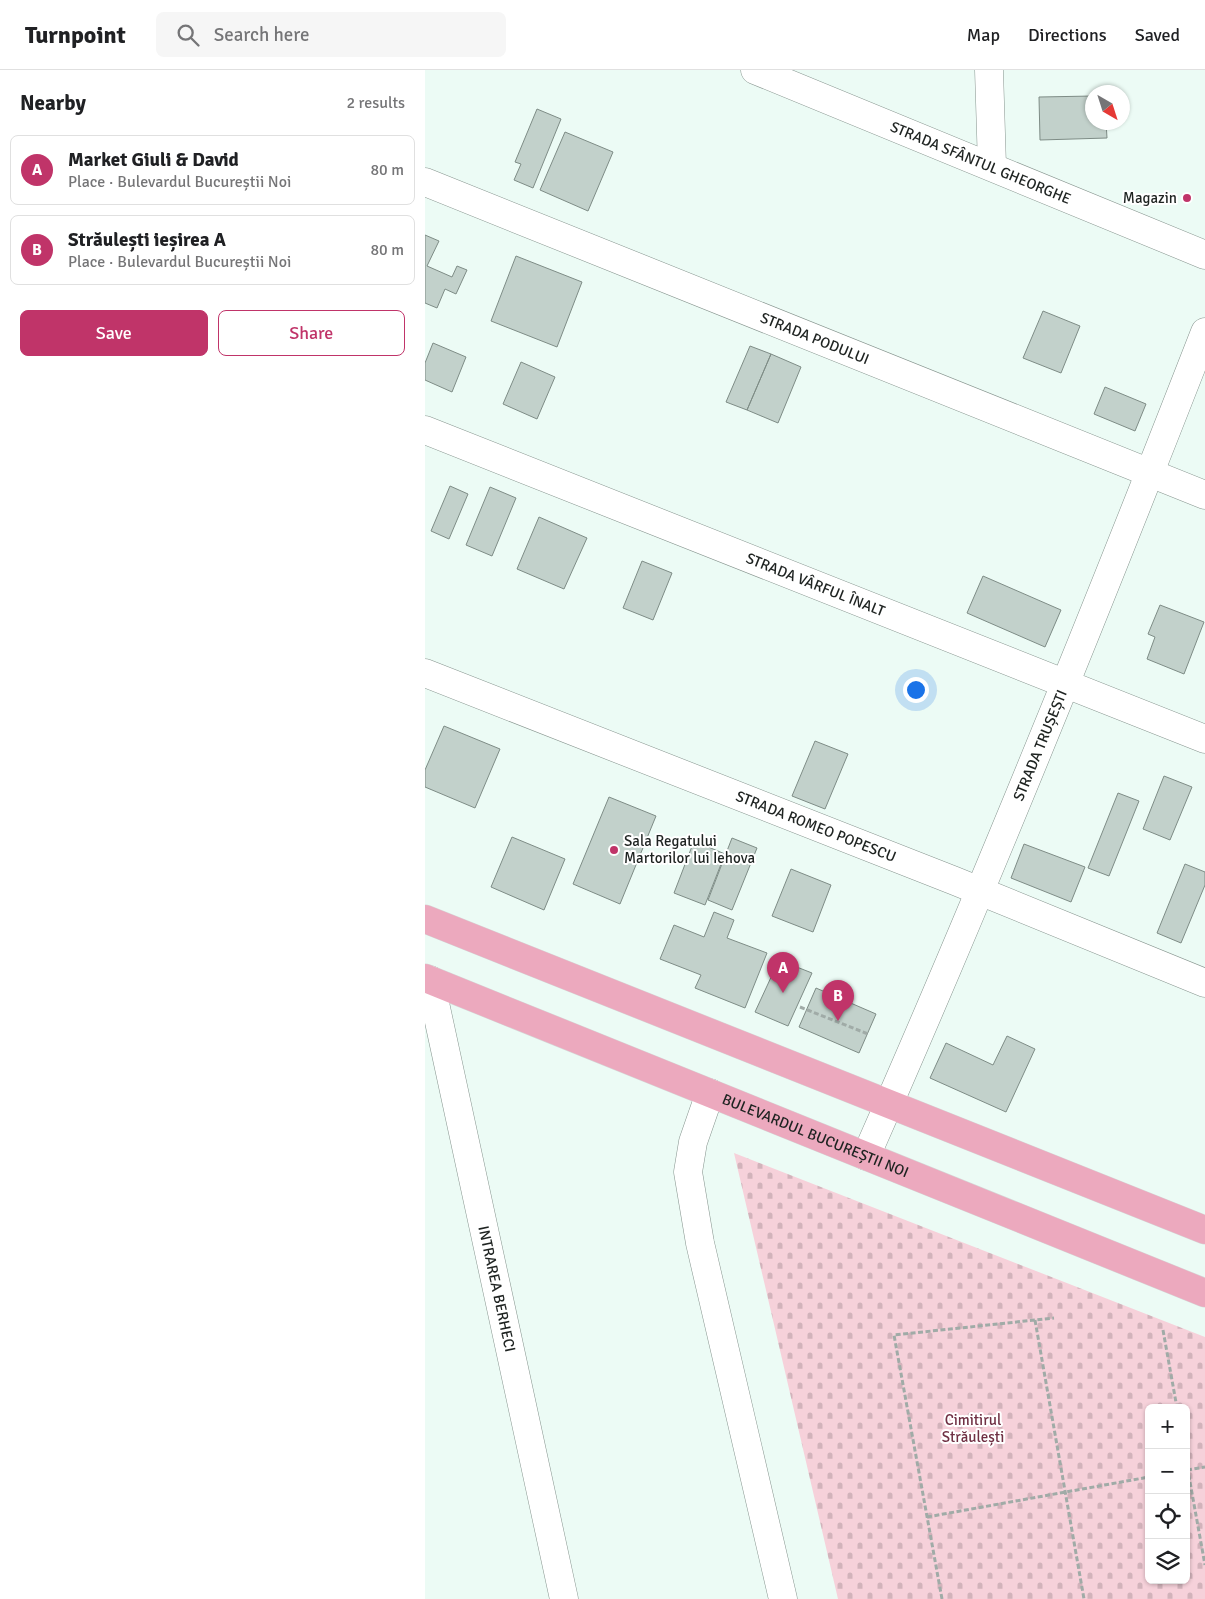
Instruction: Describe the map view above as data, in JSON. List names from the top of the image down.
{
  "streets": {
    "main road": ["BULEVARDUL BUCUREȘTII NOI"],
    "street": [
      "STRADA SFÂNTUL GHEORGHE",
      "STRADA PODULUI",
      "STRADA VÂRFUL ÎNALT",
      "STRADA TRUȘEȘTI",
      "STRADA ROMEO POPESCU",
      "INTRAREA BERHECI"
    ]
  },
  "crossings": [
    ["STRADA PODULUI", "STRADA TRUȘEȘTI"],
    ["STRADA VÂRFUL ÎNALT", "STRADA TRUȘEȘTI"],
    ["STRADA TRUȘEȘTI", "STRADA ROMEO POPESCU"],
    ["STRADA TRUȘEȘTI", "BULEVARDUL BUCUREȘTII NOI"],
    ["BULEVARDUL BUCUREȘTII NOI", "INTRAREA BERHECI"]
  ],
  "parks": ["Cimitirul Străulești"],
  "places": ["Magazin", "Sala Regatului Martorilor lui Iehova"],
  "north": "bottom right",
  "page": {
    "header": "Turnpoint",
    "search": "Search here",
    "nav": ["Map", "Directions", "Saved"],
    "heading": ["Nearby", "2 results"],
    "list": [
      {
        "mark": "A",
        "name": "Market Giuli & David",
        "note": "Place · Bulevardul Bucureștii Noi",
        "value": "80 m"
      },
      {
        "mark": "B",
        "name": "Străulești ieșirea A",
        "note": "Place · Bulevardul Bucureștii Noi",
        "value": "80 m"
      }
    ],
    "buttons": ["Save", "Share"],
    "pins": ["A", "B"],
    "map_buttons": ["+", "−"]
  }
}
